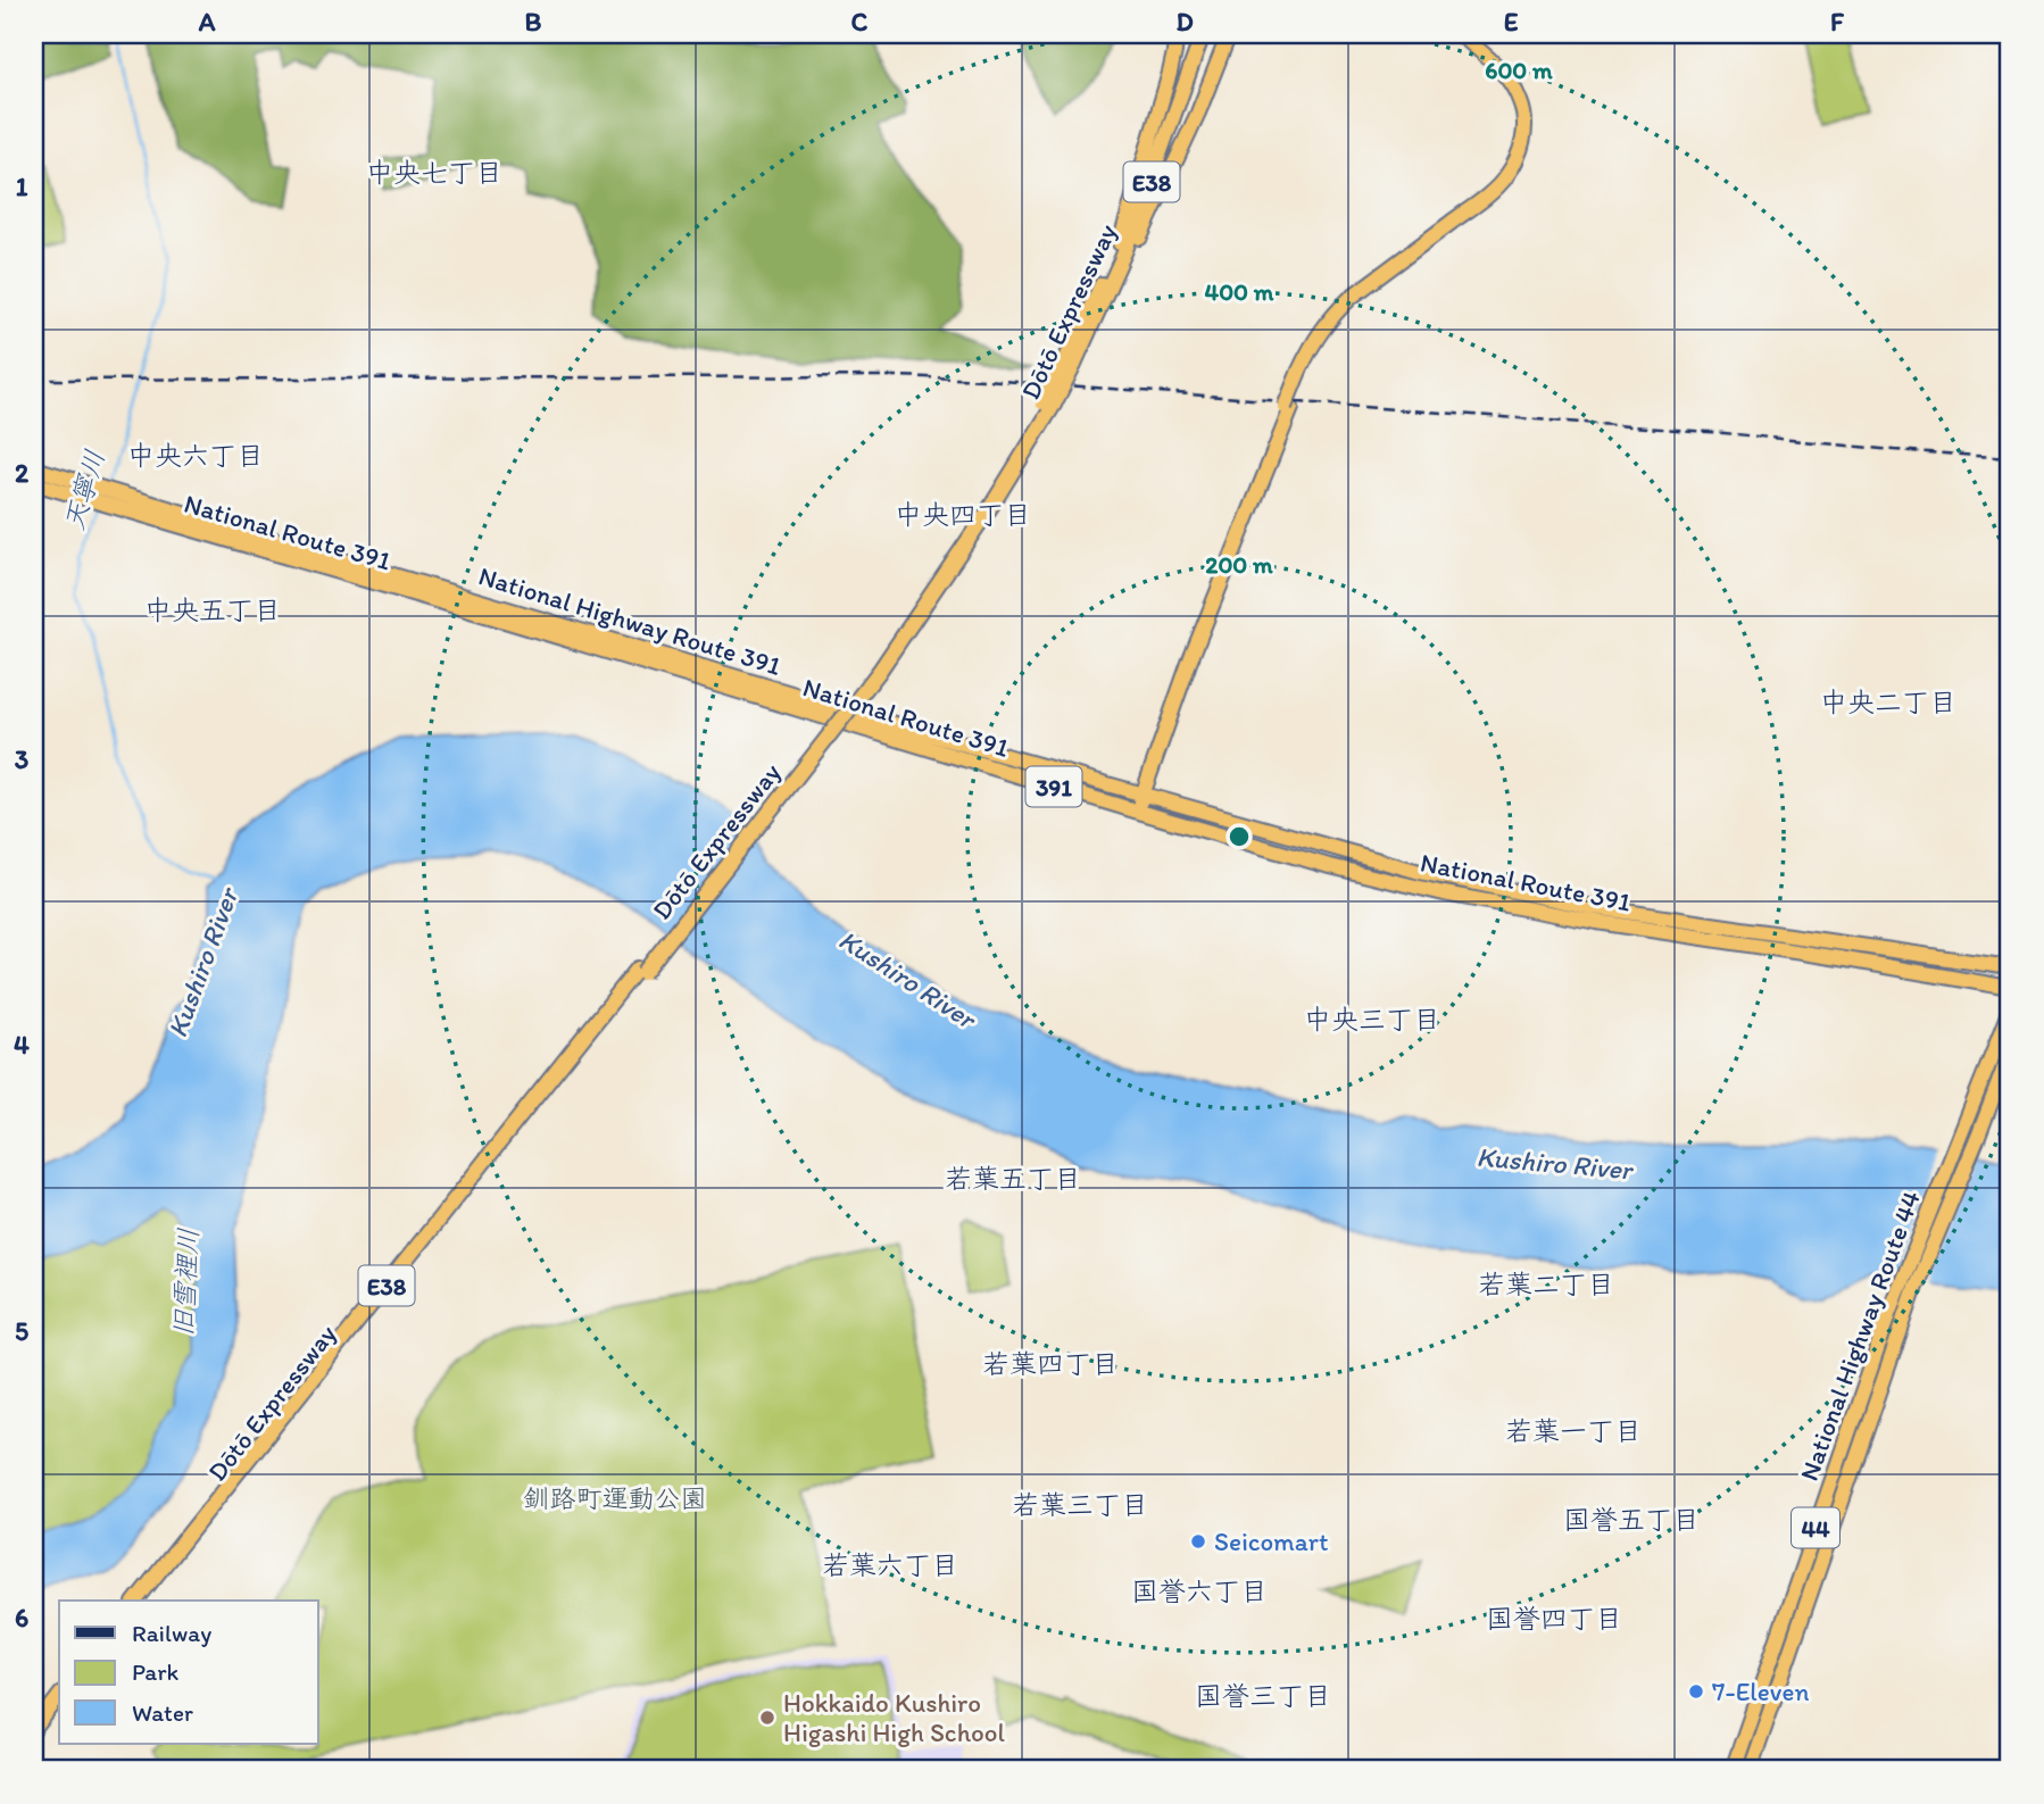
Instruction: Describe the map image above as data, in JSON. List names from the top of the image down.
{
  "streets": {
    "highway": [
      "E38",
      "Dōtō Expressway",
      "National Route 391",
      "National Highway Route 391",
      "391",
      "National Highway Route 44",
      "44"
    ]
  },
  "crossings": [
    ["National Route 391", "National Highway Route 391"],
    ["National Route 391", "391"]
  ],
  "districts": [
    "中央七丁目",
    "中央六丁目",
    "中央四丁目",
    "中央五丁目",
    "中央二丁目",
    "中央三丁目",
    "若葉五丁目",
    "若葉二丁目",
    "若葉四丁目",
    "若葉一丁目",
    "若葉三丁目",
    "国誉五丁目",
    "若葉六丁目",
    "国誉六丁目",
    "国誉四丁目",
    "国誉三丁目"
  ],
  "water": ["天寧川", "Kushiro River", "旧雪裡川"],
  "parks": ["釧路町運動公園"],
  "places": ["Seicomart", "7-Eleven", "Hokkaido Kushiro Higashi High School"],
  "legend": ["Railway", "Park", "Water"],
  "grid": {
    "columns": [
      "A",
      "B",
      "C",
      "D",
      "E",
      "F"
    ],
    "rows": [
      "1",
      "2",
      "3",
      "4",
      "5",
      "6"
    ]
  },
  "rings": ["600 m", "400 m", "200 m"]
}
